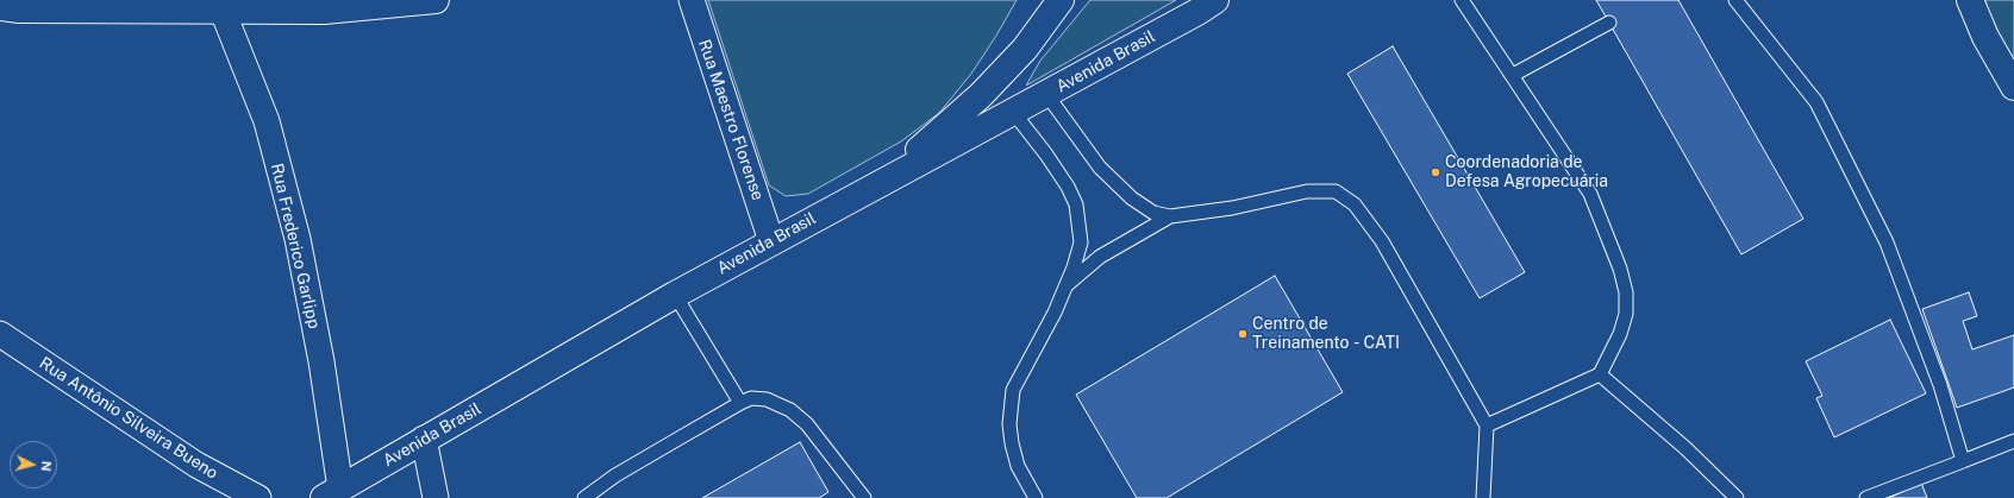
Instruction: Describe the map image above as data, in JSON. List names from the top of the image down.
{
  "streets": {
    "main road": ["Avenida Brasil"],
    "street": ["Rua Maestro Florense", "Rua Frederico Garlipp", "Rua Antônio Silveira Bueno"]
  },
  "crossings": [
    ["Avenida Brasil", "Rua Maestro Florense"],
    ["Avenida Brasil", "Rua Frederico Garlipp"]
  ],
  "places": ["Coordenadoria de Defesa Agropecuária", "Centro de Treinamento - CATI"],
  "north": "right"
}
